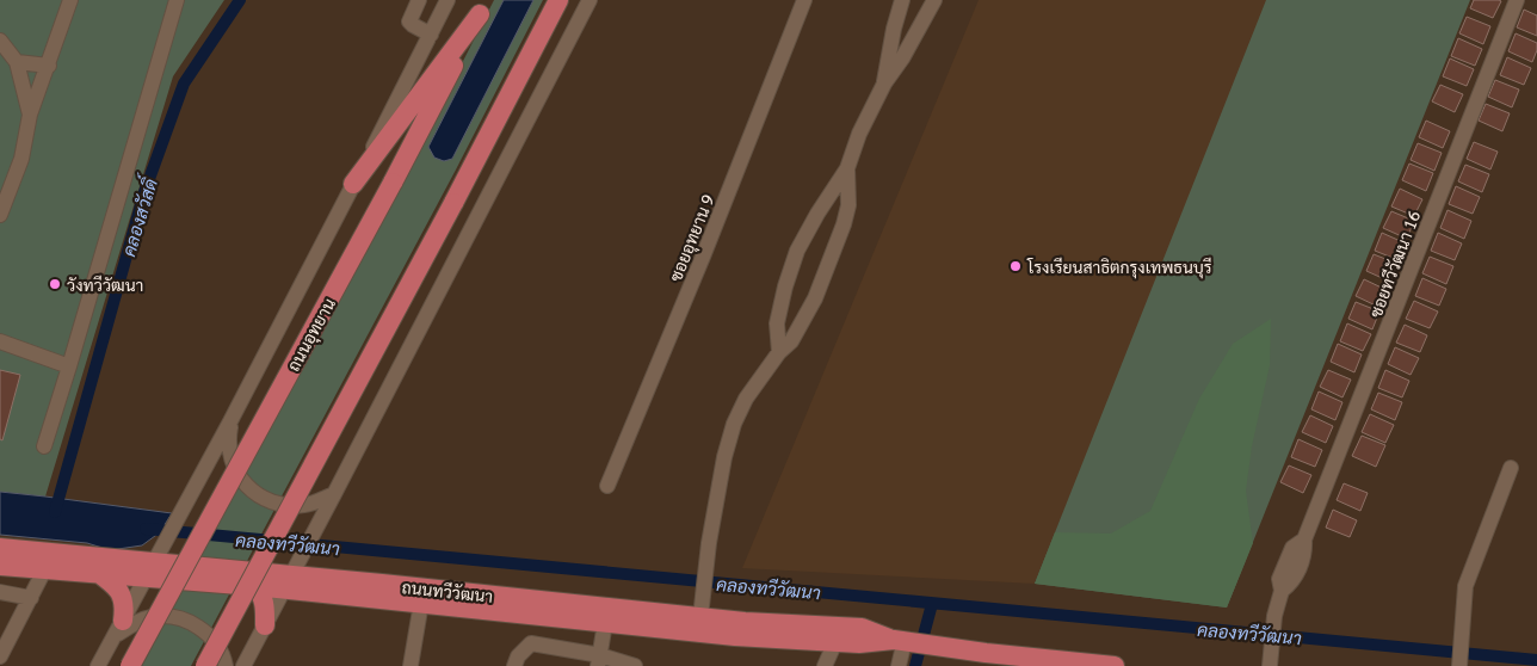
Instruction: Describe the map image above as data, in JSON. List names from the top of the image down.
{
  "streets": {
    "main road": ["ถนนอุทยาน", "ถนนทวีวัฒนา"],
    "street": ["ซอยอุทยาน 9", "ซอยทวีวัฒนา 16"]
  },
  "crossings": [
    ["ถนนอุทยาน", "ถนนทวีวัฒนา"]
  ],
  "water": ["คลองสวัสดิ์", "คลองทวีวัฒนา"],
  "places": ["โรงเรียนสาธิตกรุงเทพธนบุรี", "วังทวีวัฒนา"]
}
